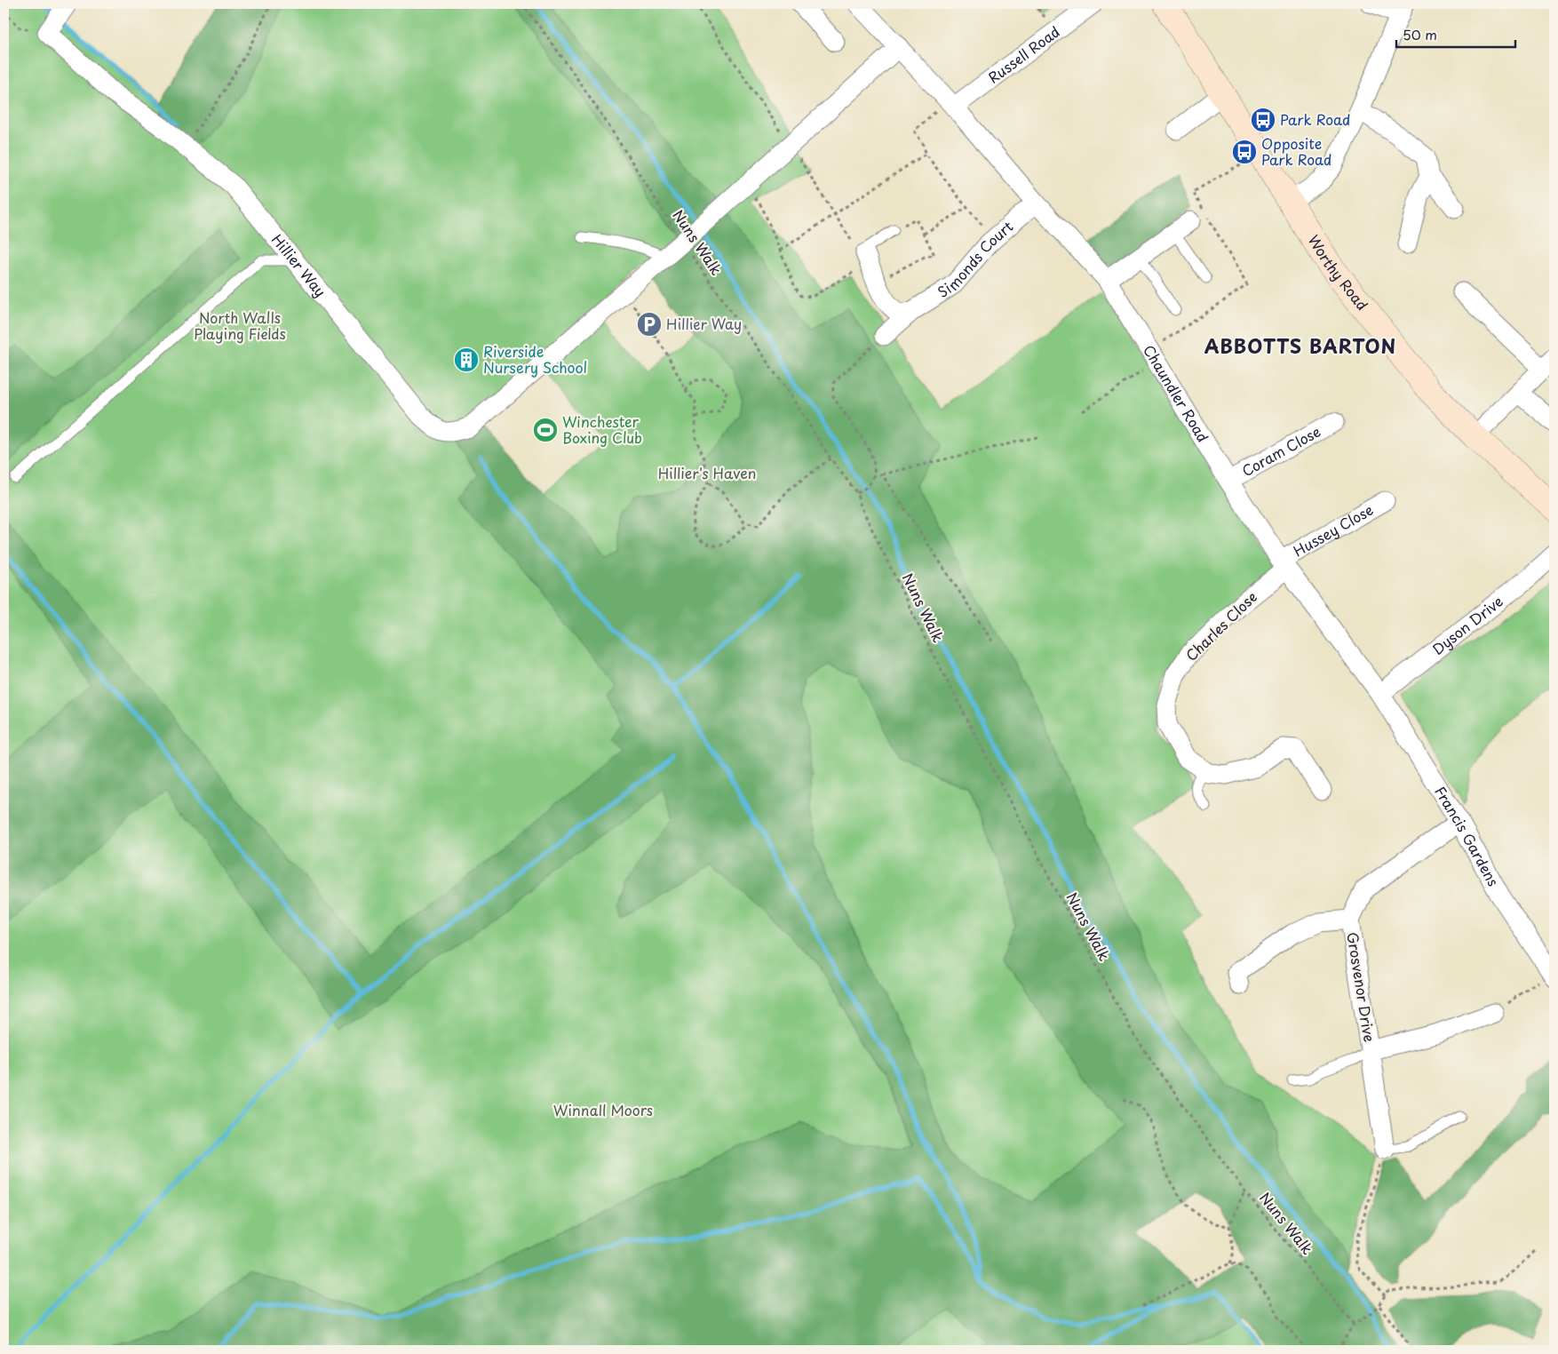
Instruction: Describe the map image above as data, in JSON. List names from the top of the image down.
{
  "streets": {
    "main road": ["Worthy Road"],
    "street": [
      "Russell Road",
      "Simonds Court",
      "Hillier Way",
      "Chaundler Road",
      "Coram Close",
      "Hussey Close",
      "Dyson Drive",
      "Charles Close",
      "Francis Gardens",
      "Grosvenor Drive"
    ],
    "path": ["Nuns Walk"]
  },
  "crossings": [
    ["Russell Road", "Chaundler Road"],
    ["Nuns Walk", "Hillier Way"],
    ["Simonds Court", "Chaundler Road"],
    ["Hillier Way", "Chaundler Road"],
    ["Chaundler Road", "Coram Close"],
    ["Chaundler Road", "Hussey Close"],
    ["Chaundler Road", "Dyson Drive"],
    ["Chaundler Road", "Charles Close"],
    ["Chaundler Road", "Francis Gardens"],
    ["Hussey Close", "Charles Close"],
    ["Dyson Drive", "Francis Gardens"],
    ["Francis Gardens", "Grosvenor Drive"]
  ],
  "districts": ["ABBOTTS BARTON"],
  "parks": ["North Walls Playing Fields", "Hillier's Haven", "Winnall Moors"],
  "places": {
    "bus stop": ["Park Road", "Opposite Park Road"],
    "parking": ["Hillier Way"],
    "building": ["Riverside Nursery School"],
    "sports": ["Winchester Boxing Club"]
  },
  "scale_bar": "50 m"
}
